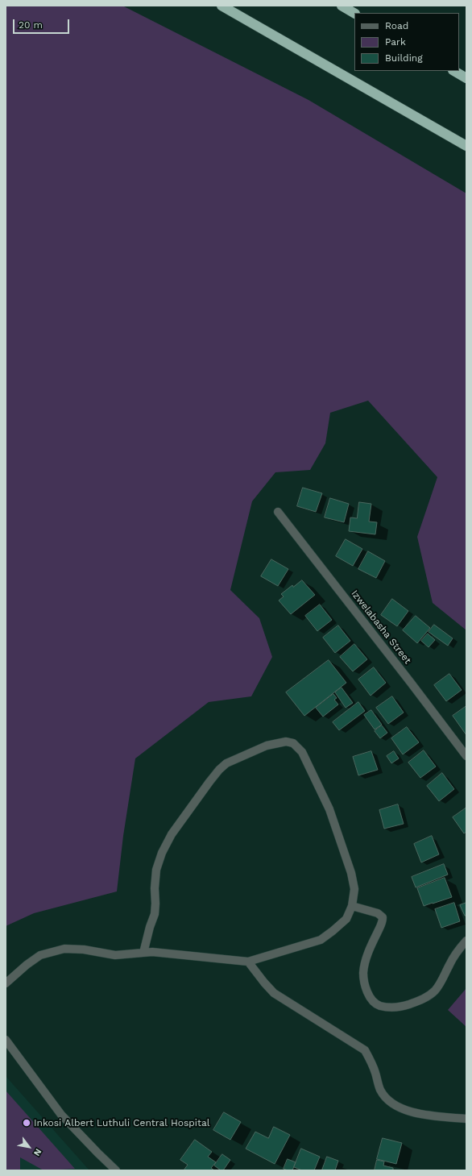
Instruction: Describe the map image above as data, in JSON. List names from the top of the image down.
{
  "streets": {
    "street": ["Izwelabasha Street"]
  },
  "places": ["Inkosi Albert Luthuli Central Hospital"],
  "legend": ["Road", "Park", "Building"],
  "scale_bar": "20 m",
  "north": "bottom right"
}
